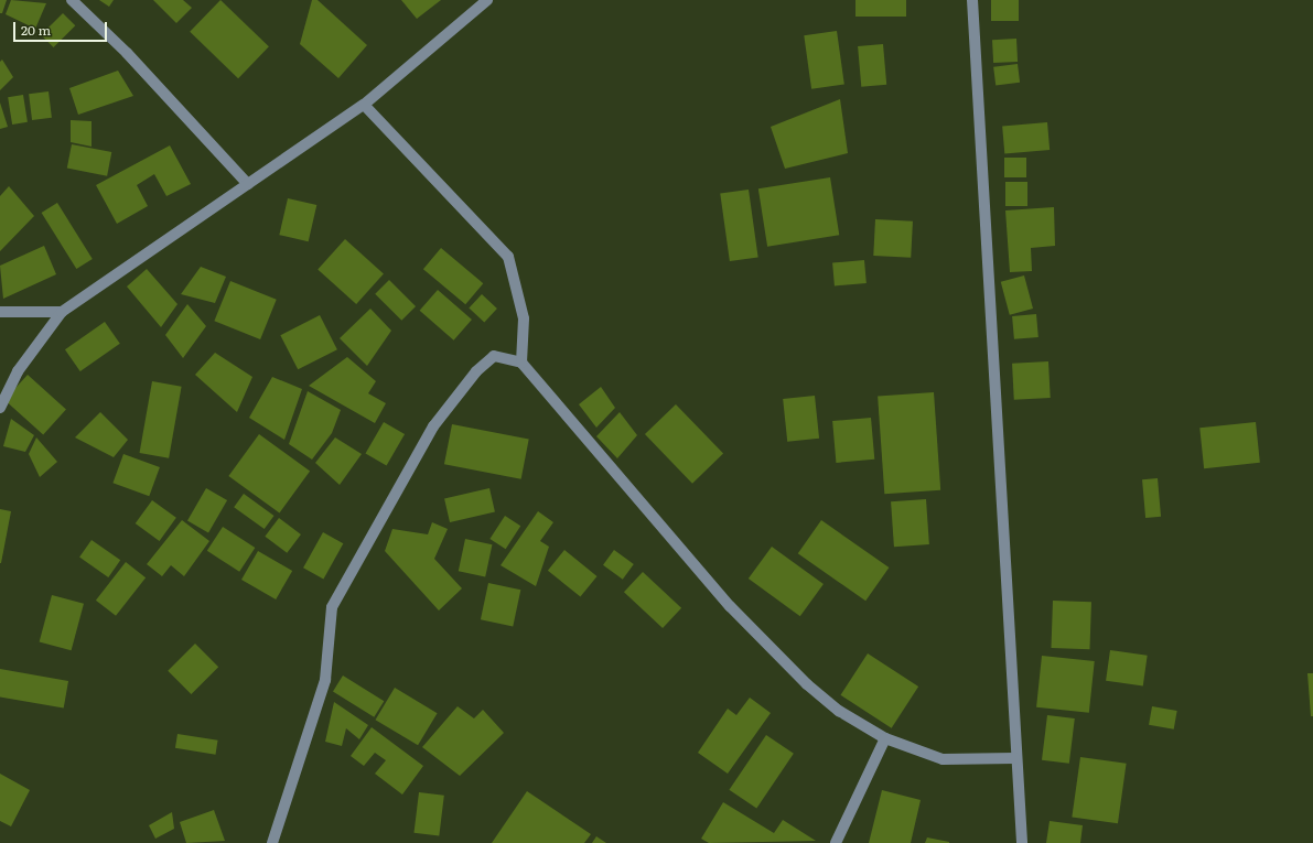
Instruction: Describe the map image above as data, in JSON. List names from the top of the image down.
{
  "scale_bar": "20 m"
}
